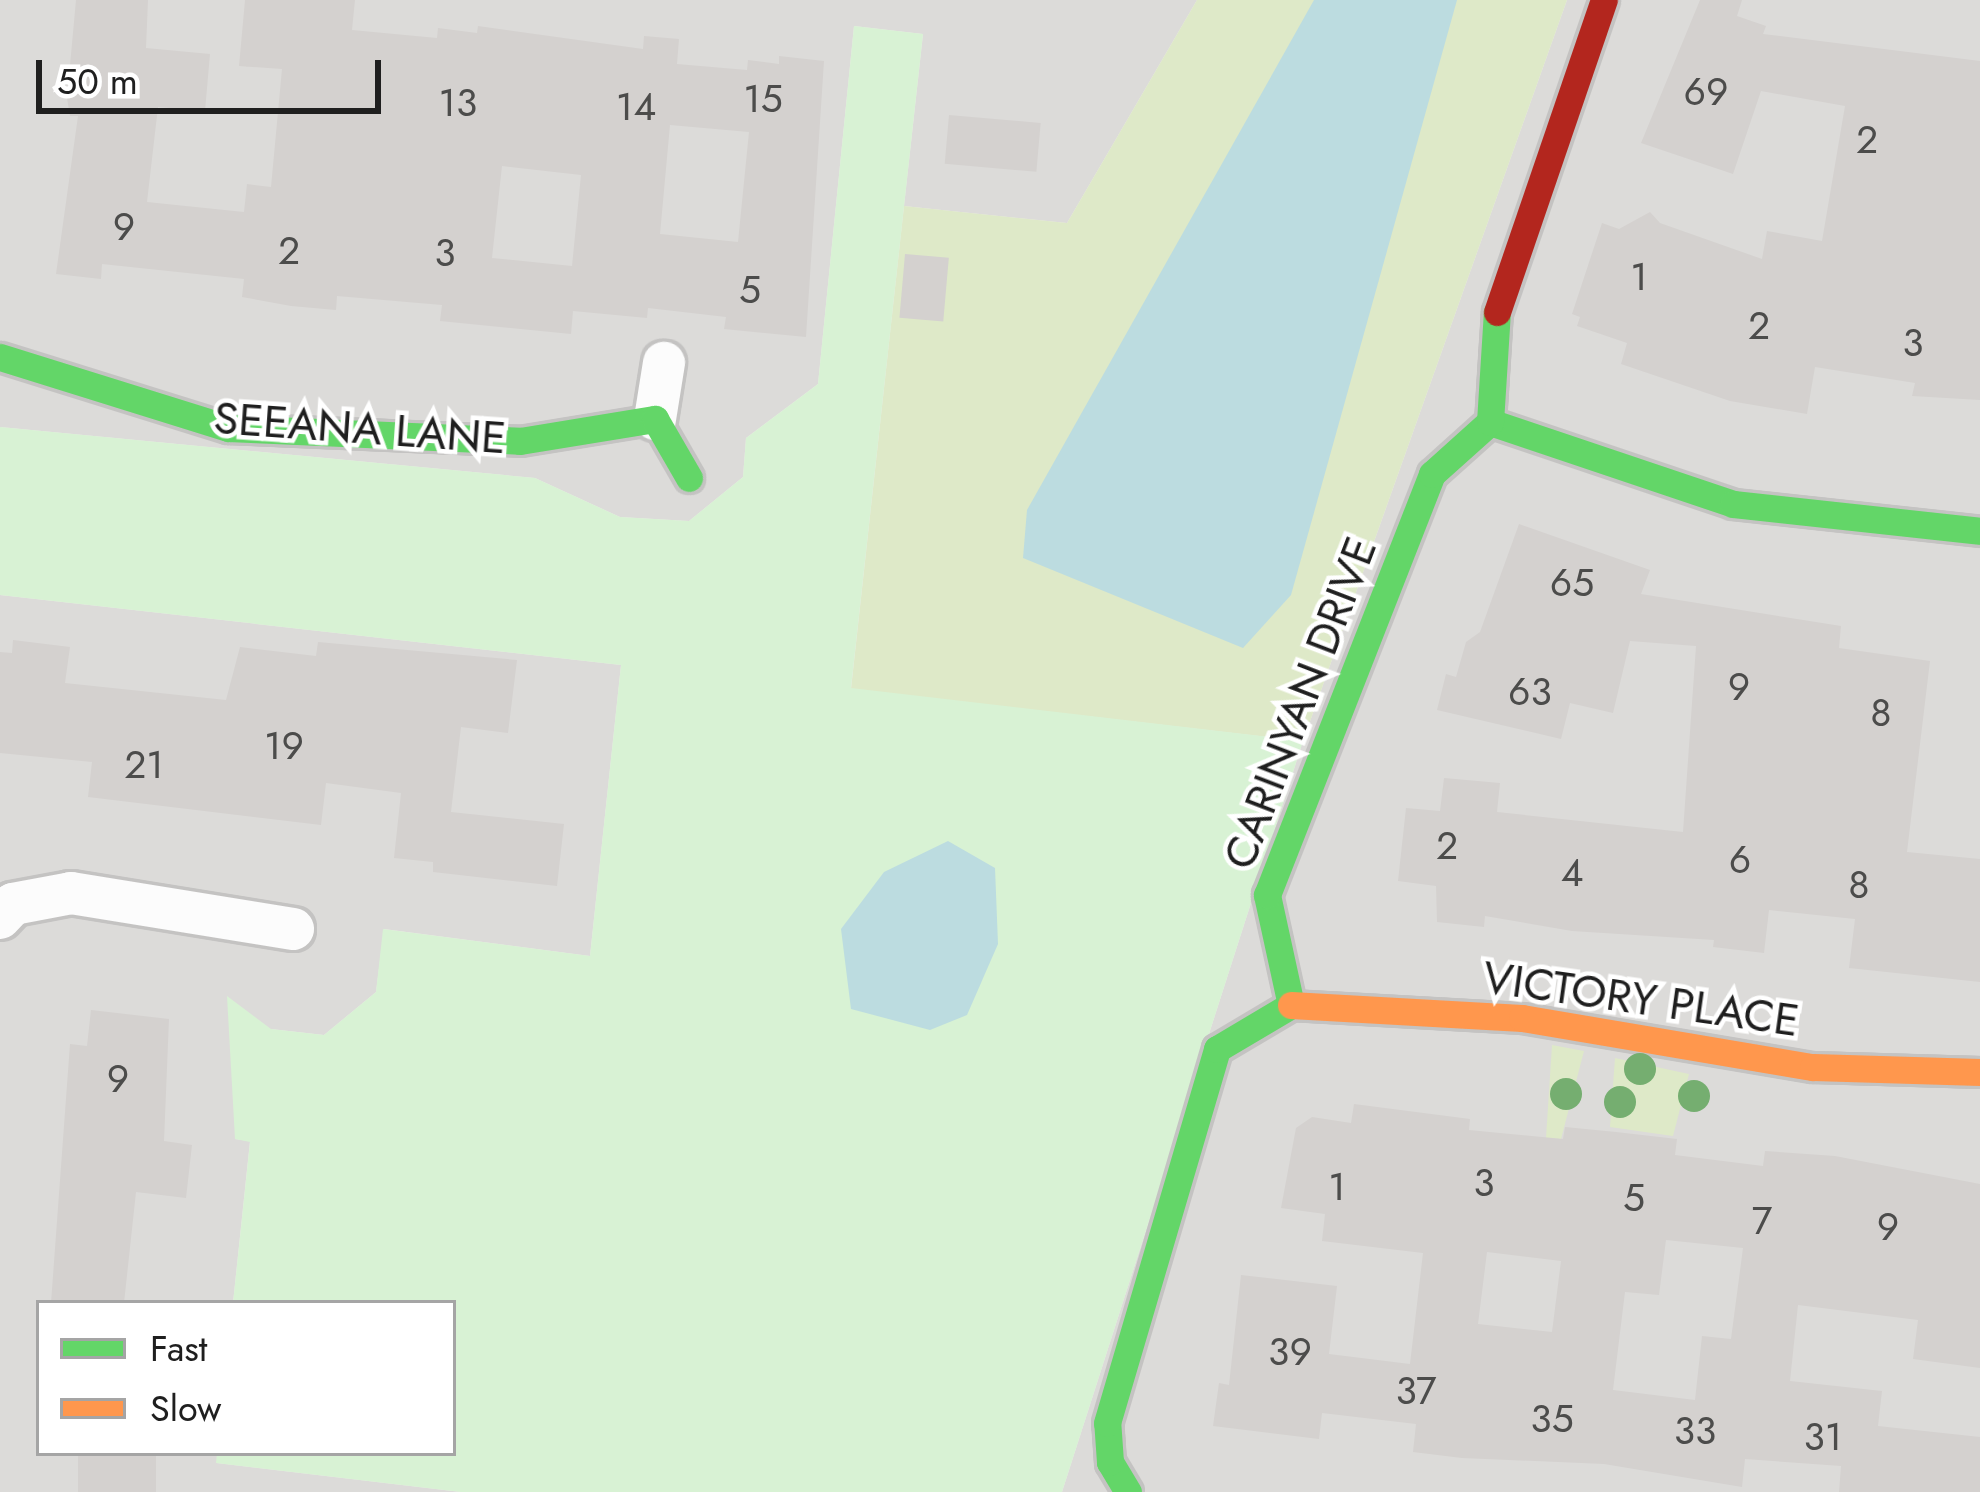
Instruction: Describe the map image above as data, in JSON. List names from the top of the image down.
{
  "streets": {
    "street": ["SEEANA LANE", "CARINYAN DRIVE", "VICTORY PLACE"]
  },
  "crossings": [
    ["CARINYAN DRIVE", "VICTORY PLACE"]
  ],
  "house_numbers": [
    "69",
    "15",
    "13",
    "14",
    "2",
    "9",
    "2",
    "3",
    "1",
    "5",
    "2",
    "3",
    "65",
    "9",
    "63",
    "8",
    "19",
    "21",
    "2",
    "6",
    "4",
    "8",
    "9",
    "3",
    "1",
    "5",
    "7",
    "9",
    "39",
    "37",
    "35",
    "33",
    "31"
  ],
  "legend": ["Fast", "Slow"],
  "scale_bar": "50 m"
}
